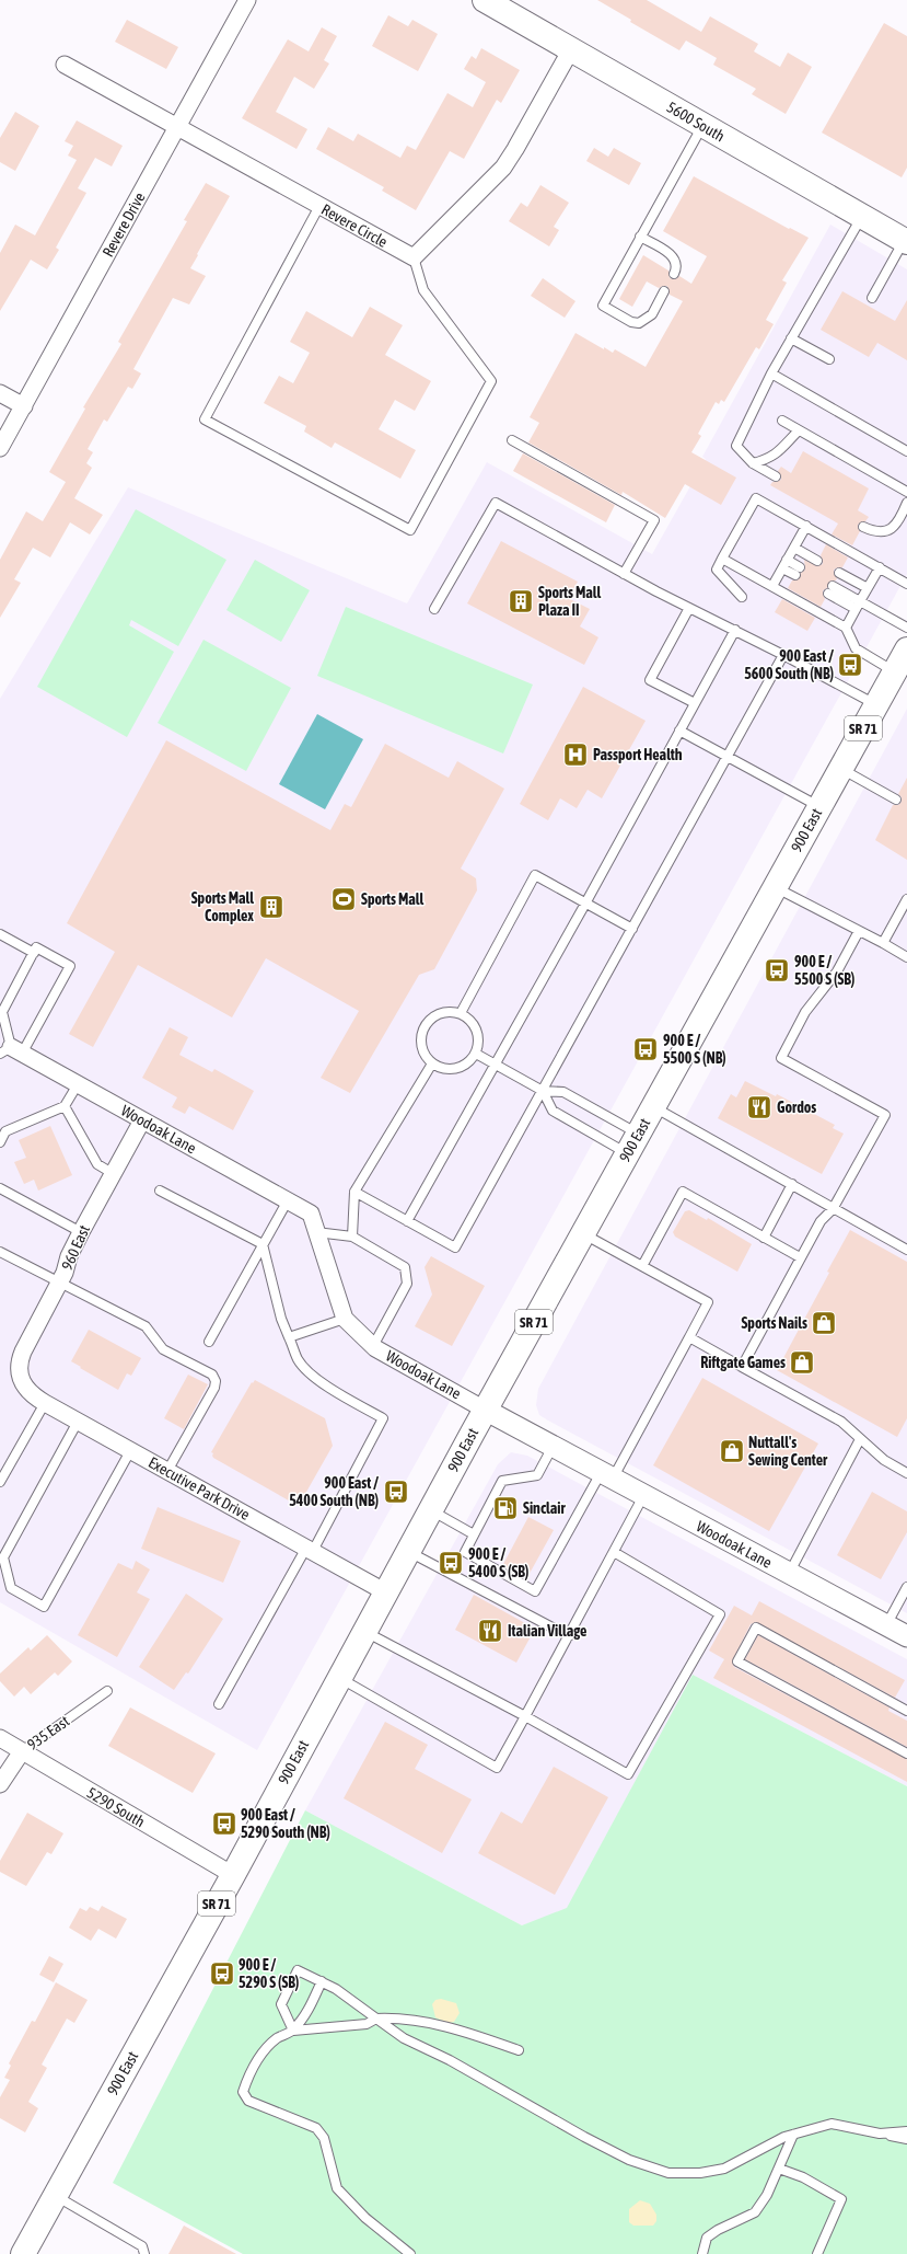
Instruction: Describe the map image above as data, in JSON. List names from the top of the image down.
{
  "streets": {
    "main road": ["5600 South", "SR 71", "900 East"],
    "street": [
      "Revere Drive",
      "Revere Circle",
      "Woodoak Lane",
      "960 East",
      "Executive Park Drive",
      "935 East",
      "5290 South"
    ]
  },
  "crossings": [
    ["Revere Drive", "Revere Circle"],
    ["900 East", "Woodoak Lane"],
    ["900 East", "Executive Park Drive"],
    ["900 East", "5290 South"],
    ["Woodoak Lane", "960 East"],
    ["960 East", "Executive Park Drive"],
    ["935 East", "5290 South"]
  ],
  "places": {
    "building": ["Sports Mall Plaza II", "Sports Mall Complex"],
    "bus stop": [
      "900 East / 5600 South (NB)",
      "900 E / 5500 S (SB)",
      "900 E / 5500 S (NB)",
      "900 East / 5400 South (NB)",
      "900 E / 5400 S (SB)",
      "900 East / 5290 South (NB)",
      "900 E / 5290 S (SB)"
    ],
    "hospital": ["Passport Health"],
    "sports": ["Sports Mall"],
    "restaurant": ["Gordos", "Italian Village"],
    "shop": ["Sports Nails", "Riftgate Games", "Nuttall's Sewing Center"],
    "fuel station": ["Sinclair"]
  }
}
